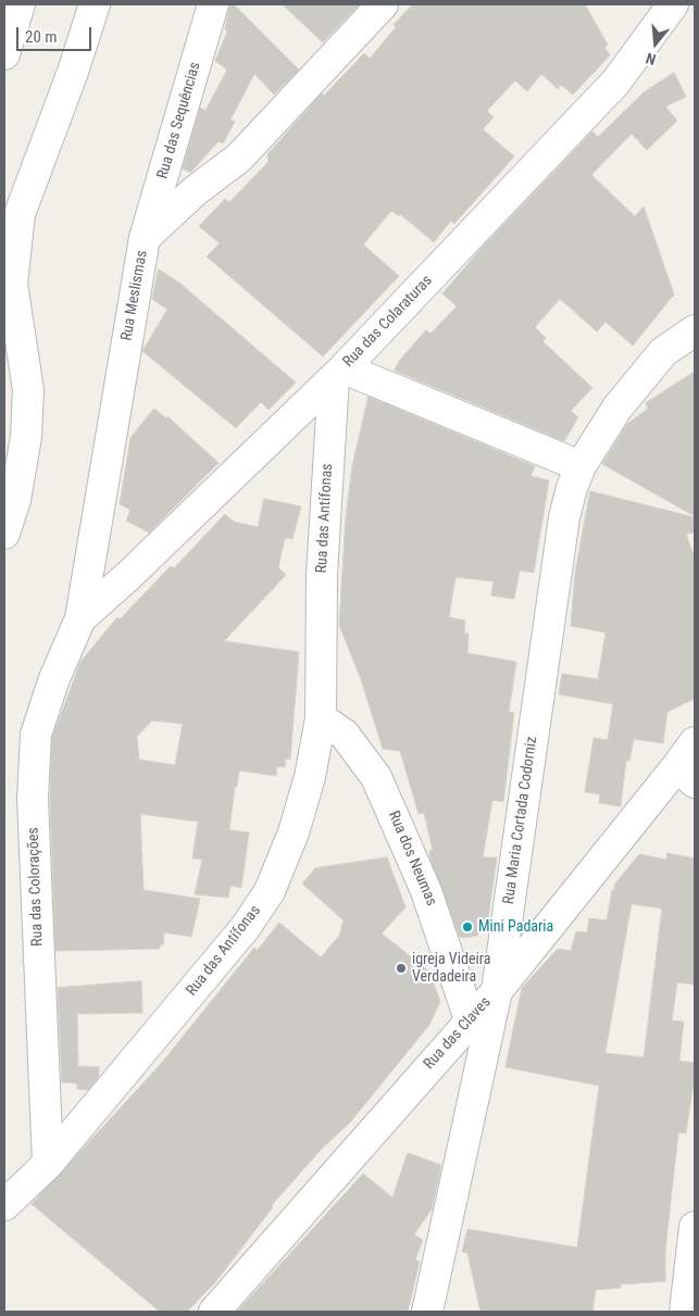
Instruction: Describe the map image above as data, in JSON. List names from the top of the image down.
{
  "streets": {
    "street": [
      "Rua das Sequências",
      "Rua Meslismas",
      "Rua das Colaraturas",
      "Rua das Antífonas",
      "Rua Maria Cortada Codorniz",
      "Rua dos Neumas",
      "Rua das Colorações",
      "Rua das Claves"
    ]
  },
  "crossings": [
    ["Rua das Sequências", "Rua Meslismas"],
    ["Rua Meslismas", "Rua das Colaraturas"],
    ["Rua Meslismas", "Rua das Colorações"],
    ["Rua das Colaraturas", "Rua das Antífonas"],
    ["Rua das Colaraturas", "Rua das Colorações"],
    ["Rua das Antífonas", "Rua dos Neumas"],
    ["Rua das Antífonas", "Rua das Colorações"],
    ["Rua Maria Cortada Codorniz", "Rua das Claves"],
    ["Rua dos Neumas", "Rua das Claves"]
  ],
  "places": ["Mini Padaria", "igreja Videira Verdadeira"],
  "scale_bar": "20 m",
  "north": "bottom"
}
